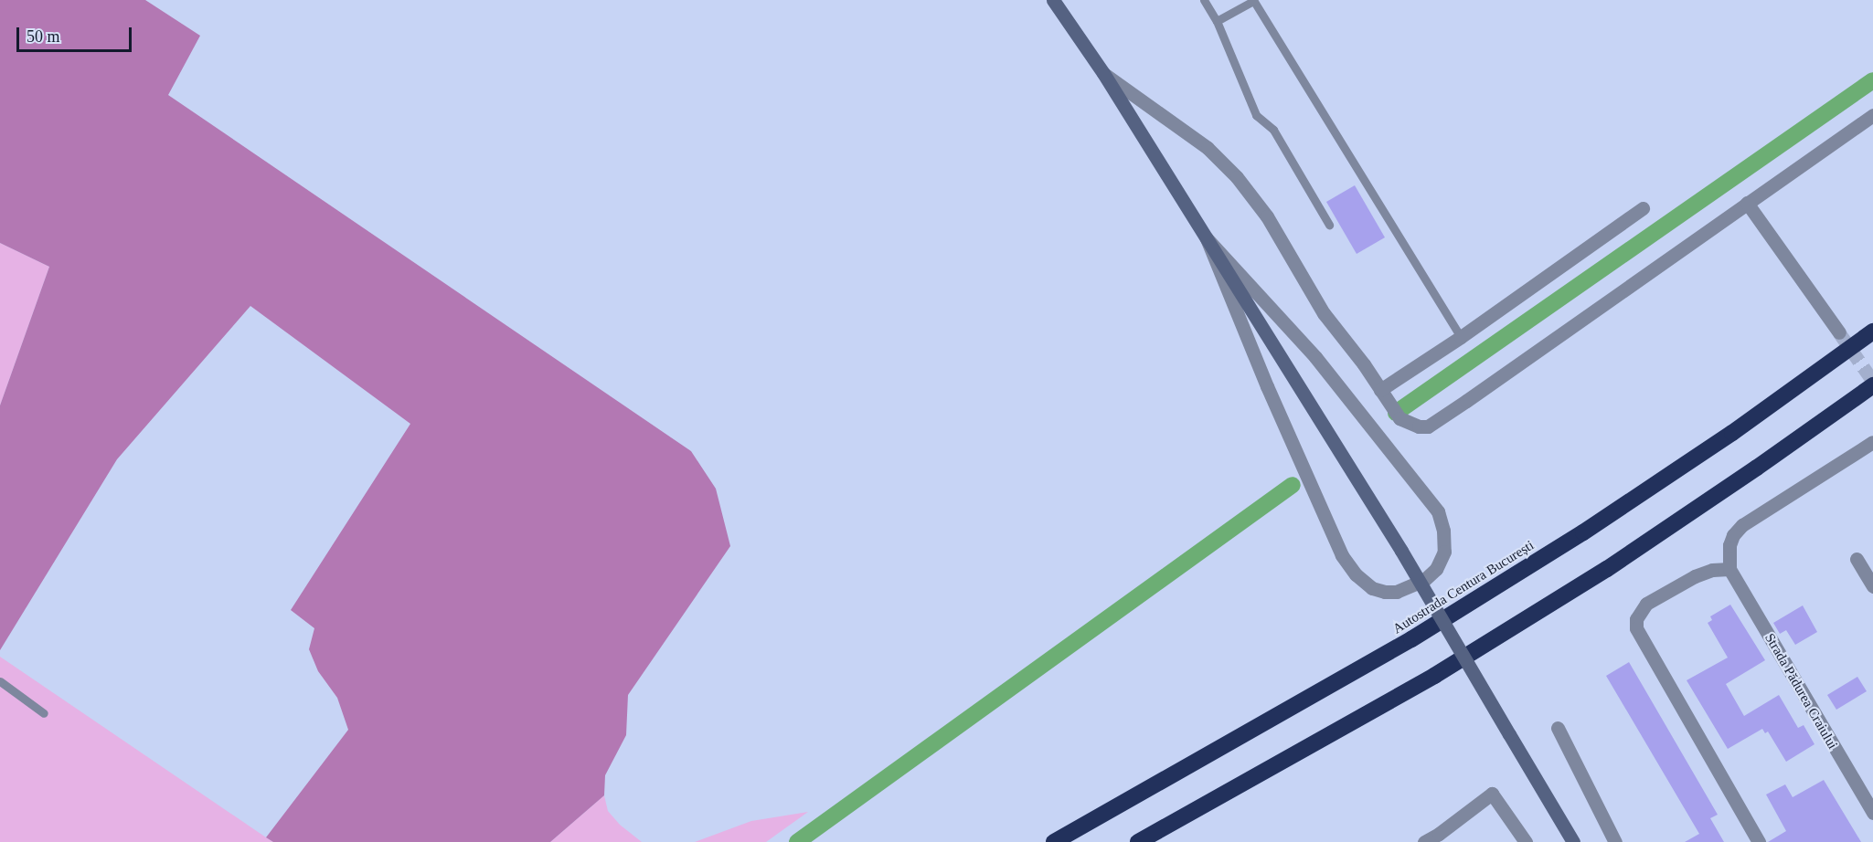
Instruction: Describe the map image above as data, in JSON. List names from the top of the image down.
{
  "streets": {
    "highway": ["Autostrada Centura București"],
    "street": ["Strada Pădurea Craiului"]
  },
  "scale_bar": "50 m"
}
